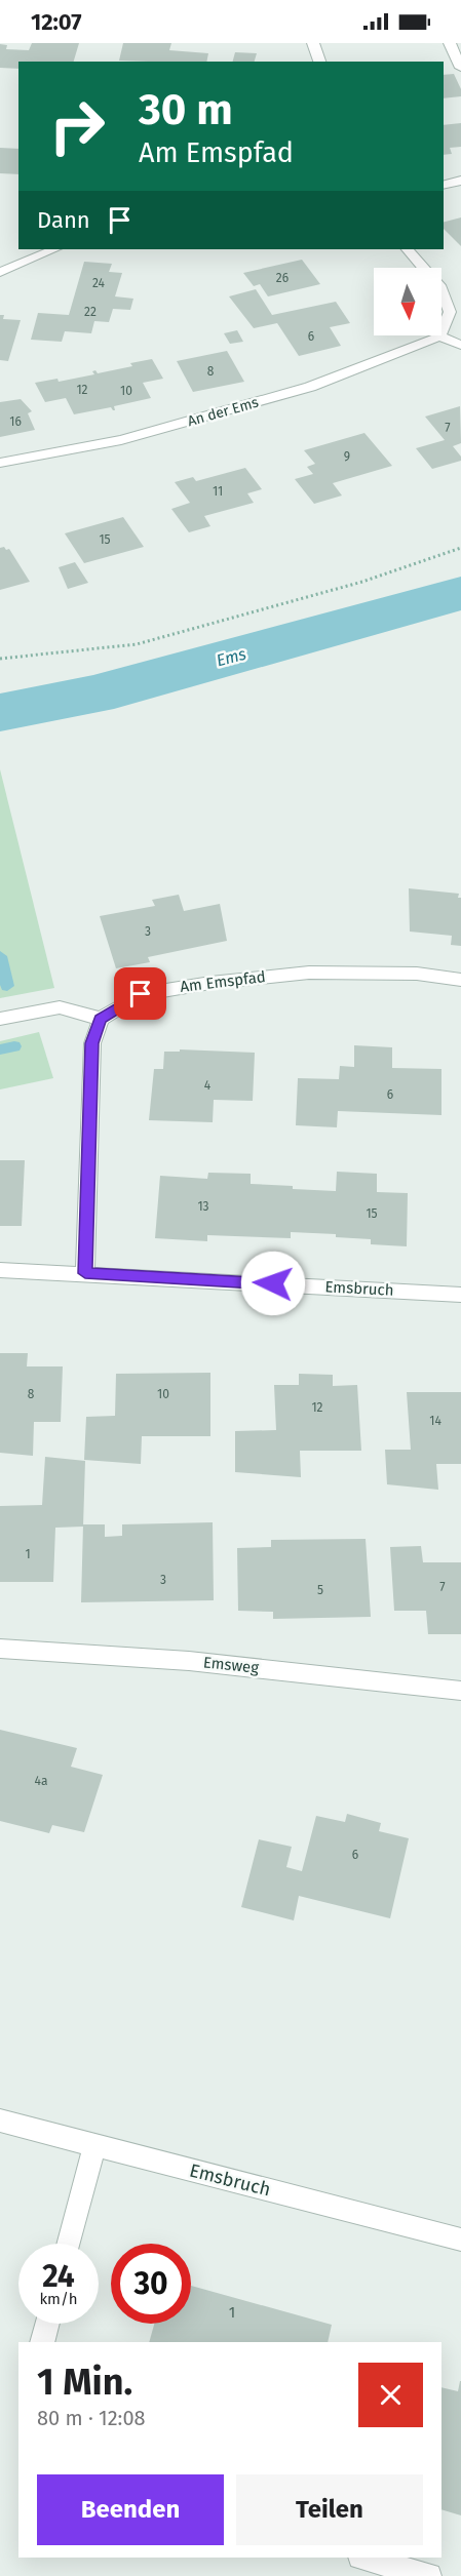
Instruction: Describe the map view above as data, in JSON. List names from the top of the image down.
{
  "streets": {
    "street": [
      "An der Ems",
      "Am Emspfad",
      "Emsbruch",
      "Emsweg"
    ]
  },
  "water": ["Ems"],
  "house_numbers": [
    "26",
    "24",
    "22",
    "6",
    "8",
    "12",
    "10",
    "16",
    "7",
    "9",
    "11",
    "15",
    "3",
    "4",
    "6",
    "13",
    "15",
    "8",
    "10",
    "12",
    "14",
    "1",
    "3",
    "7",
    "5",
    "4a",
    "6",
    "1"
  ],
  "north": "bottom",
  "page": {
    "status": "12:07",
    "turn": ["30 m", "Am Emspfad"],
    "then": "Dann",
    "speed": "24 km/h",
    "limit": "30",
    "heading": ["1 Min.", "80 m · 12:08"],
    "buttons": ["Beenden", "Teilen"]
  }
}
